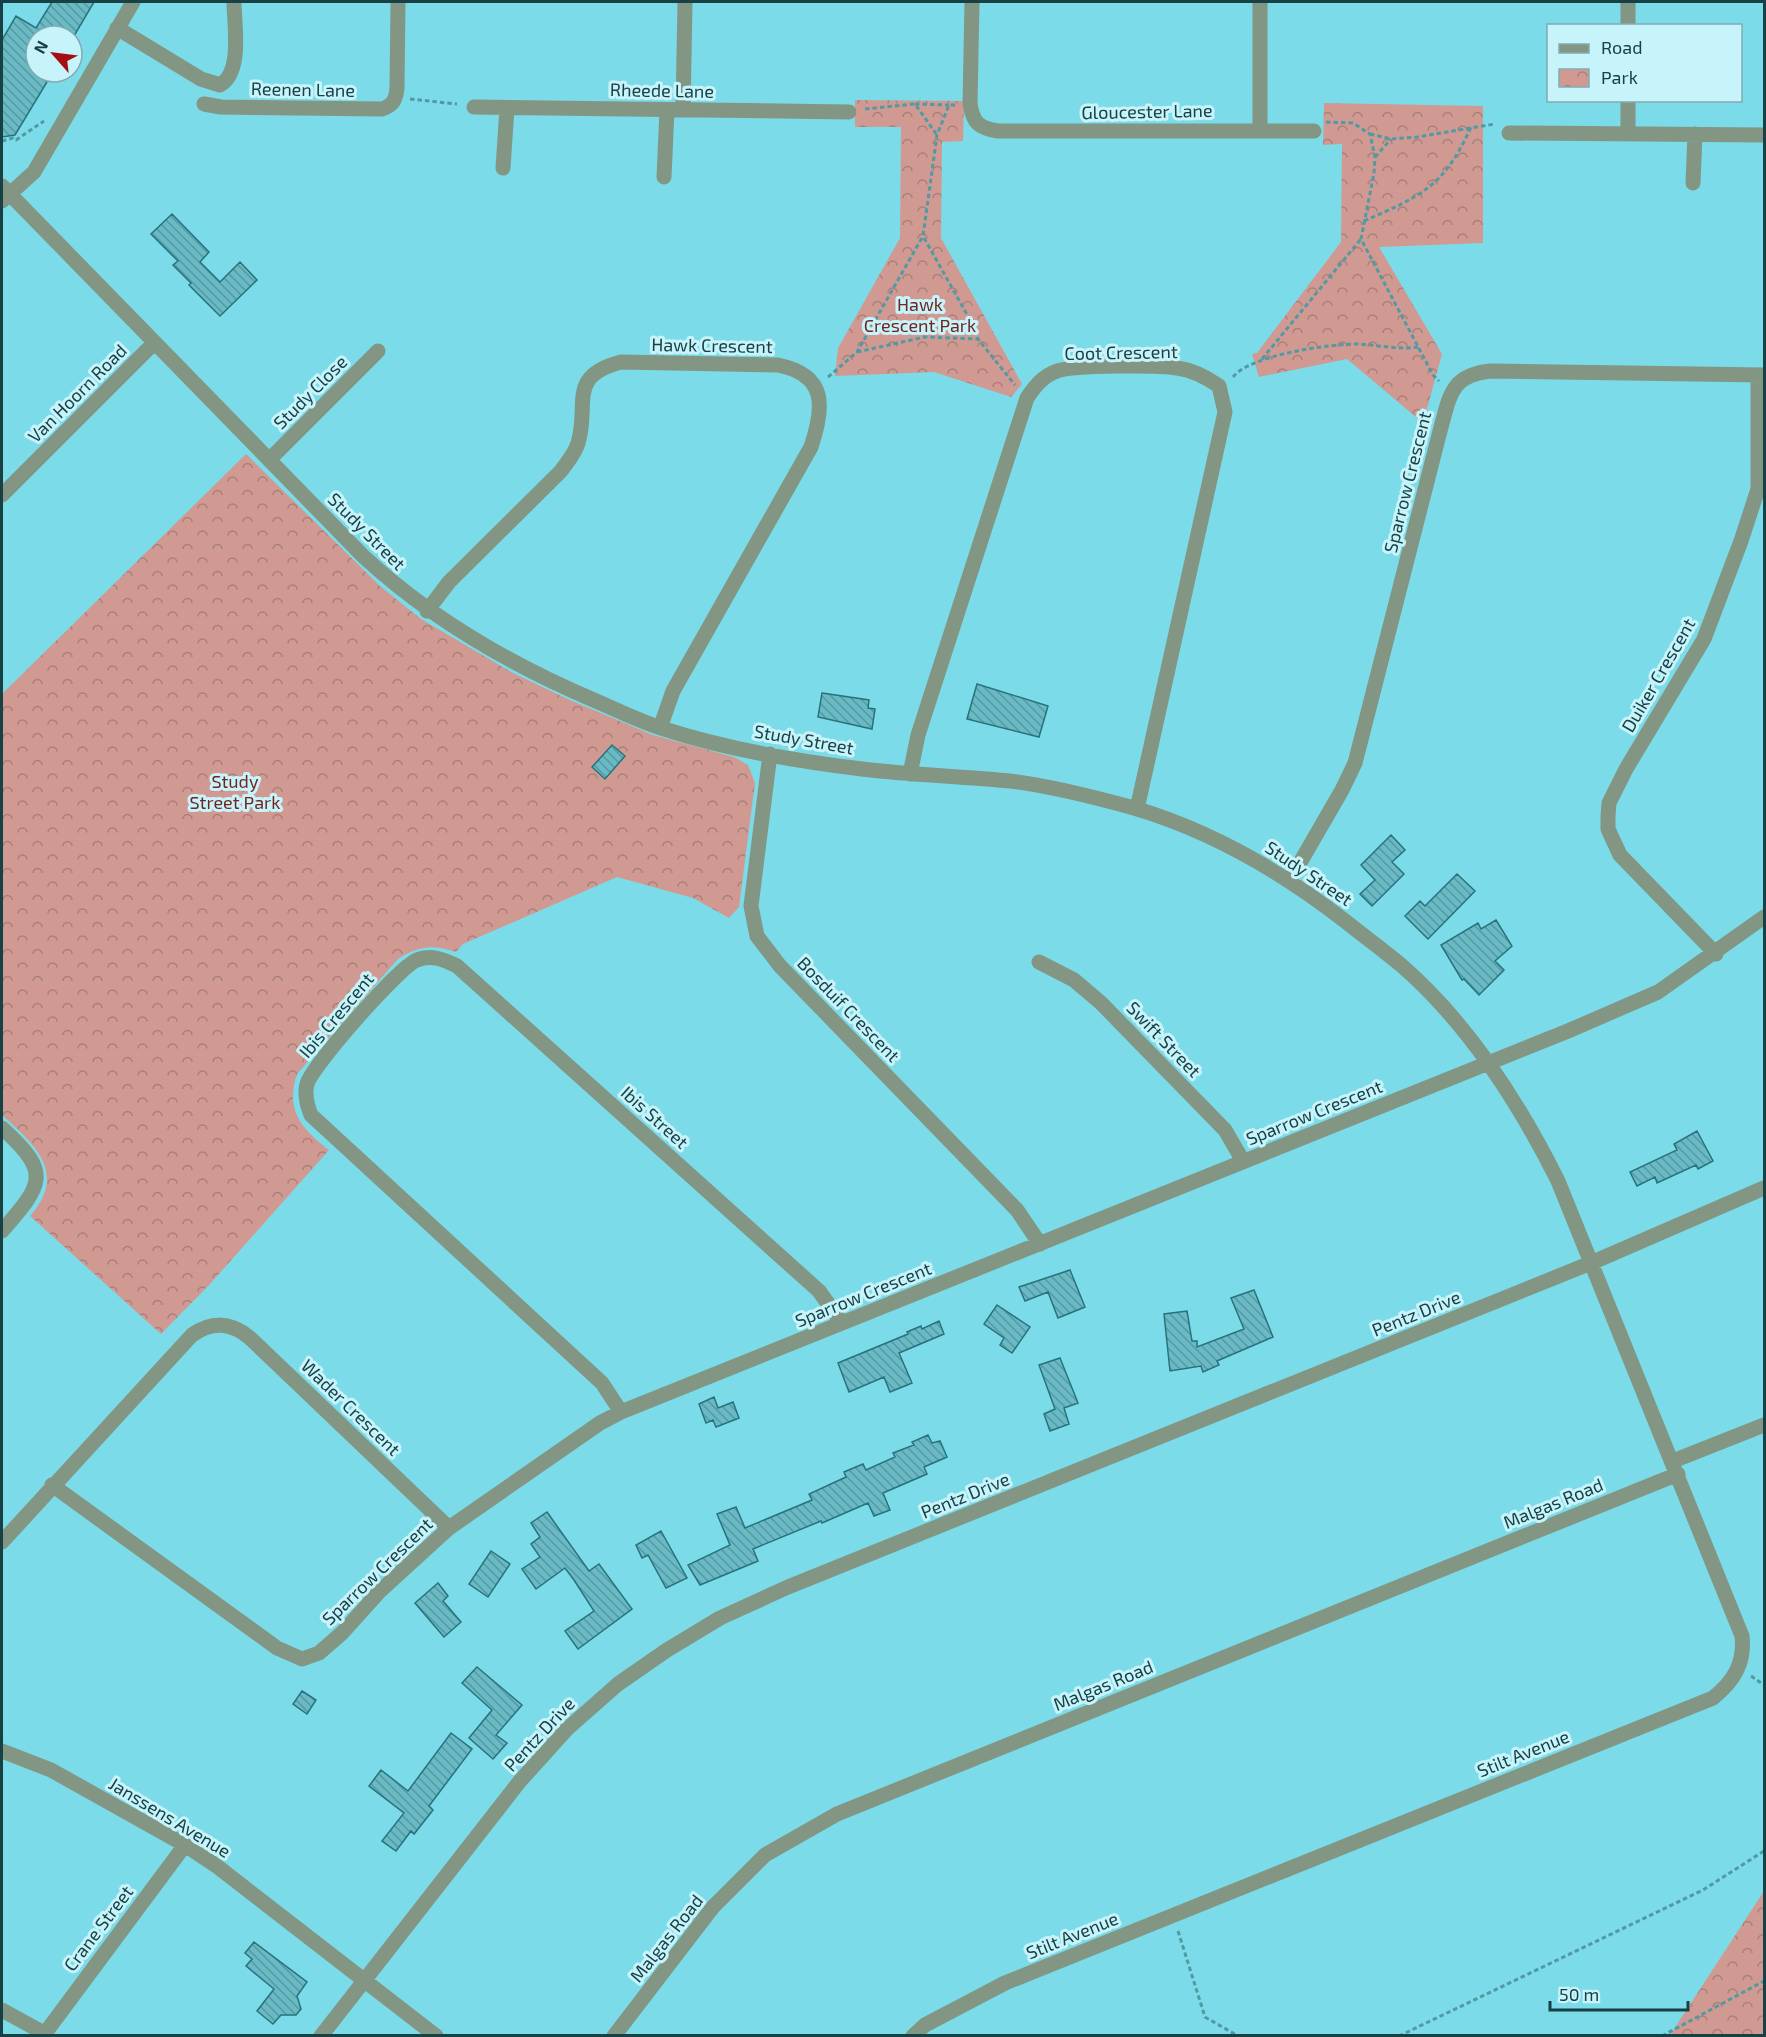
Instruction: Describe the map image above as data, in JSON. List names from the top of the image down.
{
  "streets": {
    "street": [
      "Reenen Lane",
      "Rheede Lane",
      "Gloucester Lane",
      "Hawk Crescent",
      "Coot Crescent",
      "Study Close",
      "Van Hoorn Road",
      "Sparrow Crescent",
      "Study Street",
      "Duiker Crescent",
      "Bosduif Crescent",
      "Ibis Crescent",
      "Swift Street",
      "Ibis Street",
      "Pentz Drive",
      "Wader Crescent",
      "Malgas Road",
      "Stilt Avenue",
      "Janssens Avenue",
      "Crane Street"
    ]
  },
  "crossings": [
    ["Hawk Crescent", "Study Street"],
    ["Coot Crescent", "Study Street"],
    ["Study Close", "Study Street"],
    ["Van Hoorn Road", "Study Street"],
    ["Sparrow Crescent", "Study Street"],
    ["Sparrow Crescent", "Duiker Crescent"],
    ["Sparrow Crescent", "Bosduif Crescent"],
    ["Sparrow Crescent", "Ibis Crescent"],
    ["Sparrow Crescent", "Swift Street"],
    ["Sparrow Crescent", "Ibis Street"],
    ["Sparrow Crescent", "Wader Crescent"],
    ["Study Street", "Bosduif Crescent"],
    ["Study Street", "Pentz Drive"],
    ["Study Street", "Stilt Avenue"],
    ["Ibis Crescent", "Ibis Street"],
    ["Pentz Drive", "Stilt Avenue"],
    ["Pentz Drive", "Janssens Avenue"],
    ["Malgas Road", "Stilt Avenue"],
    ["Janssens Avenue", "Crane Street"]
  ],
  "parks": ["Hawk Crescent Park", "Study Street Park"],
  "legend": ["Road", "Park"],
  "scale_bar": "50 m",
  "north": "top left"
}
